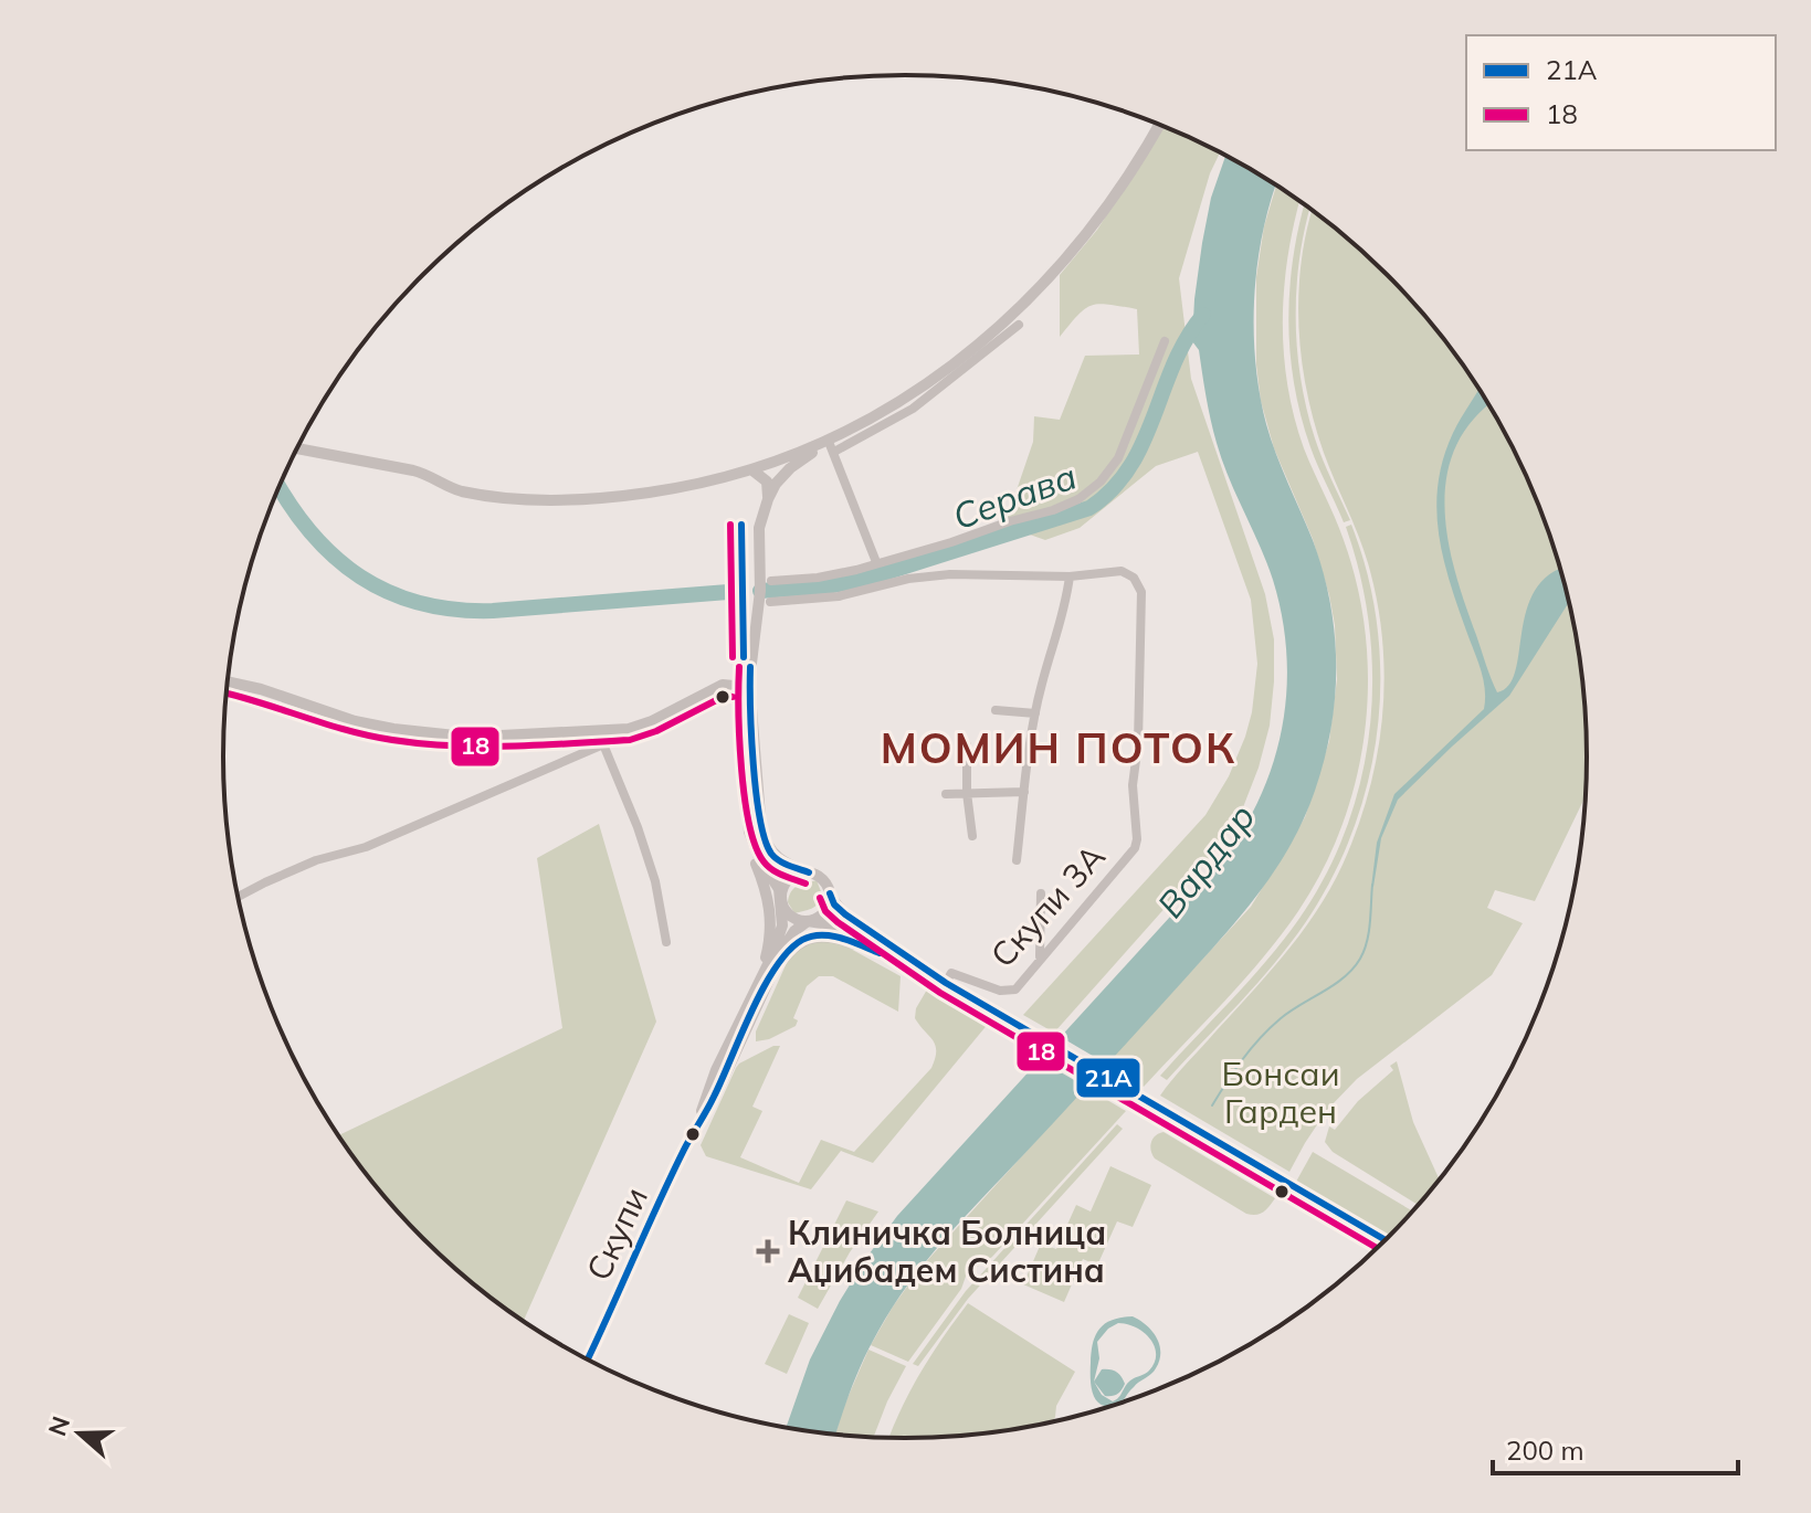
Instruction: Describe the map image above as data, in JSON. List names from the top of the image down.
{
  "streets": {
    "street": ["Скупи 3А", "Скупи"]
  },
  "districts": ["МОМИН ПОТОК"],
  "water": ["Серава", "Вардар"],
  "parks": ["Бонсаи Гарден"],
  "places": {
    "health": ["Клиничка Болница Аџибадем Систина"]
  },
  "lines": ["transit line 21A", "transit line 18"],
  "legend": ["21A", "18"],
  "scale_bar": "200 m",
  "north": "left"
}
